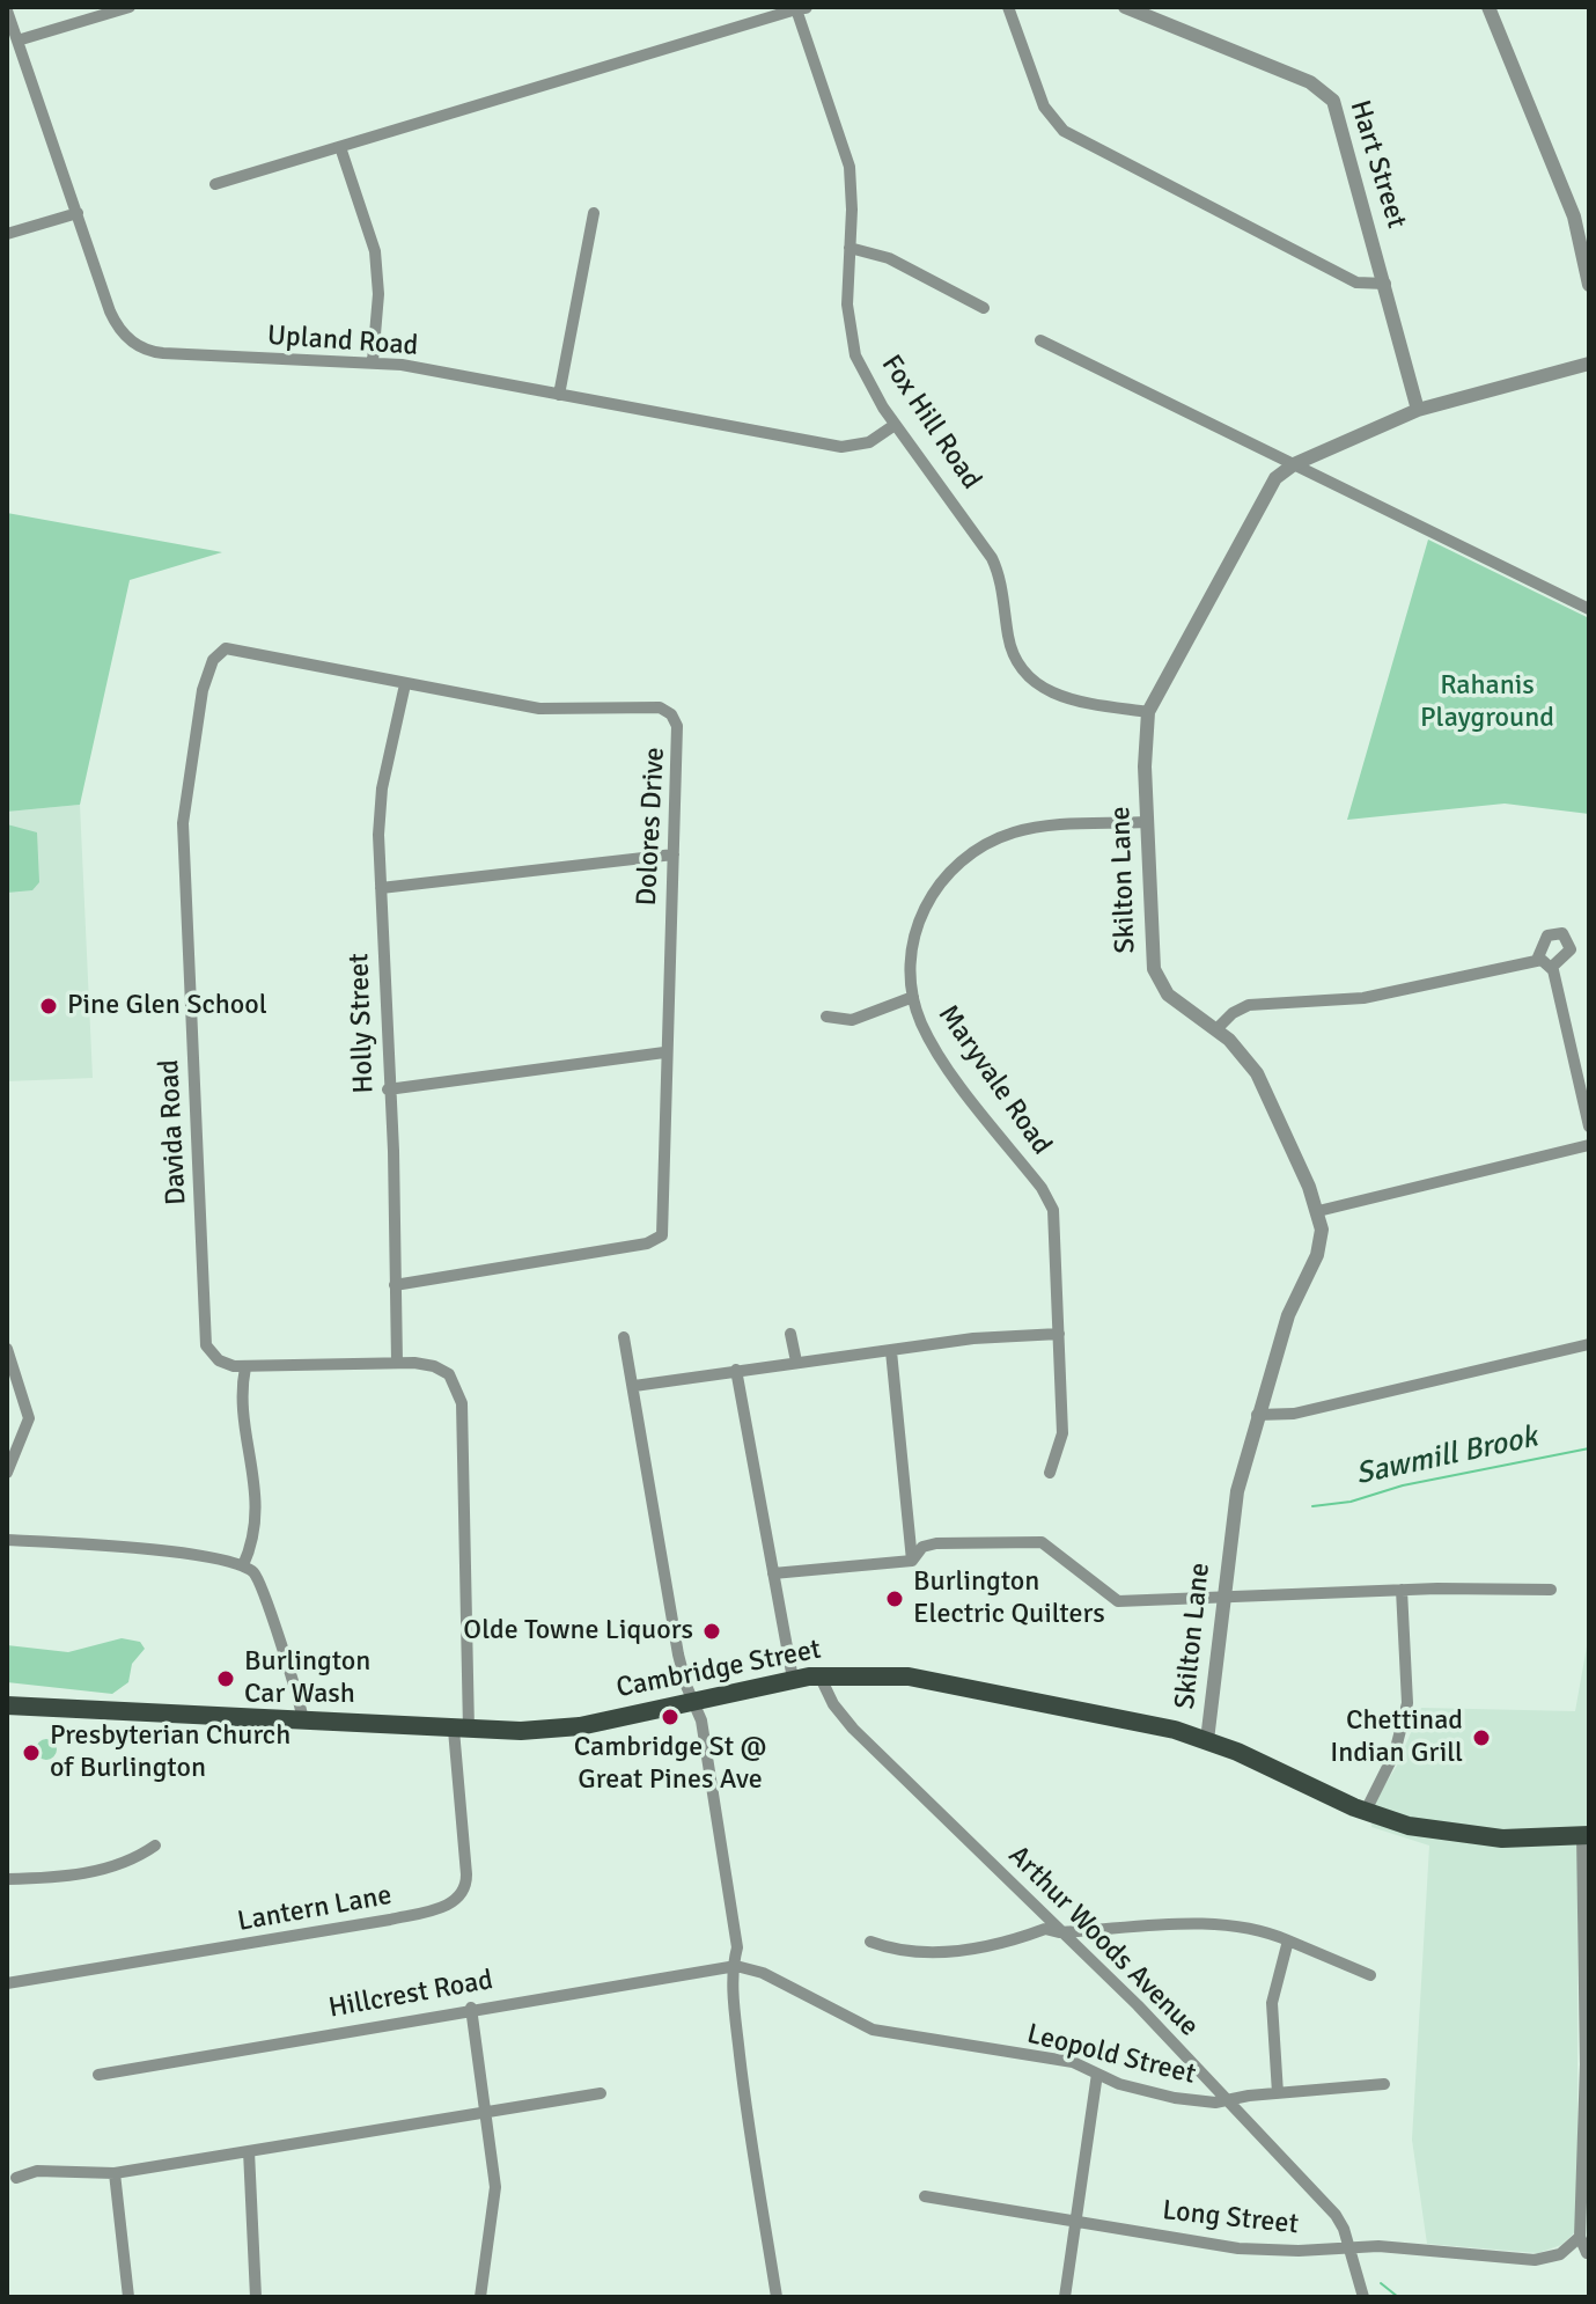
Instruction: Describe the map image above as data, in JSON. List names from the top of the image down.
{
  "streets": {
    "main road": ["Cambridge Street"],
    "street": [
      "Hart Street",
      "Upland Road",
      "Fox Hill Road",
      "Dolores Drive",
      "Skilton Lane",
      "Holly Street",
      "Maryvale Road",
      "Davida Road",
      "Lantern Lane",
      "Arthur Woods Avenue",
      "Hillcrest Road",
      "Leopold Street",
      "Long Street"
    ]
  },
  "crossings": [
    ["Hart Street", "Skilton Lane"],
    ["Upland Road", "Fox Hill Road"],
    ["Fox Hill Road", "Skilton Lane"],
    ["Dolores Drive", "Holly Street"],
    ["Dolores Drive", "Davida Road"],
    ["Skilton Lane", "Maryvale Road"],
    ["Skilton Lane", "Cambridge Street"],
    ["Holly Street", "Lantern Lane"],
    ["Cambridge Street", "Lantern Lane"],
    ["Cambridge Street", "Arthur Woods Avenue"],
    ["Arthur Woods Avenue", "Leopold Street"],
    ["Arthur Woods Avenue", "Long Street"],
    ["Hillcrest Road", "Leopold Street"]
  ],
  "water": ["Sawmill Brook"],
  "parks": ["Rahanis Playground"],
  "places": [
    "Pine Glen School",
    "Burlington Electric Quilters",
    "Olde Towne Liquors",
    "Burlington Car Wash",
    "Cambridge St @ Great Pines Ave",
    "Chettinad Indian Grill",
    "Presbyterian Church of Burlington"
  ]
}
